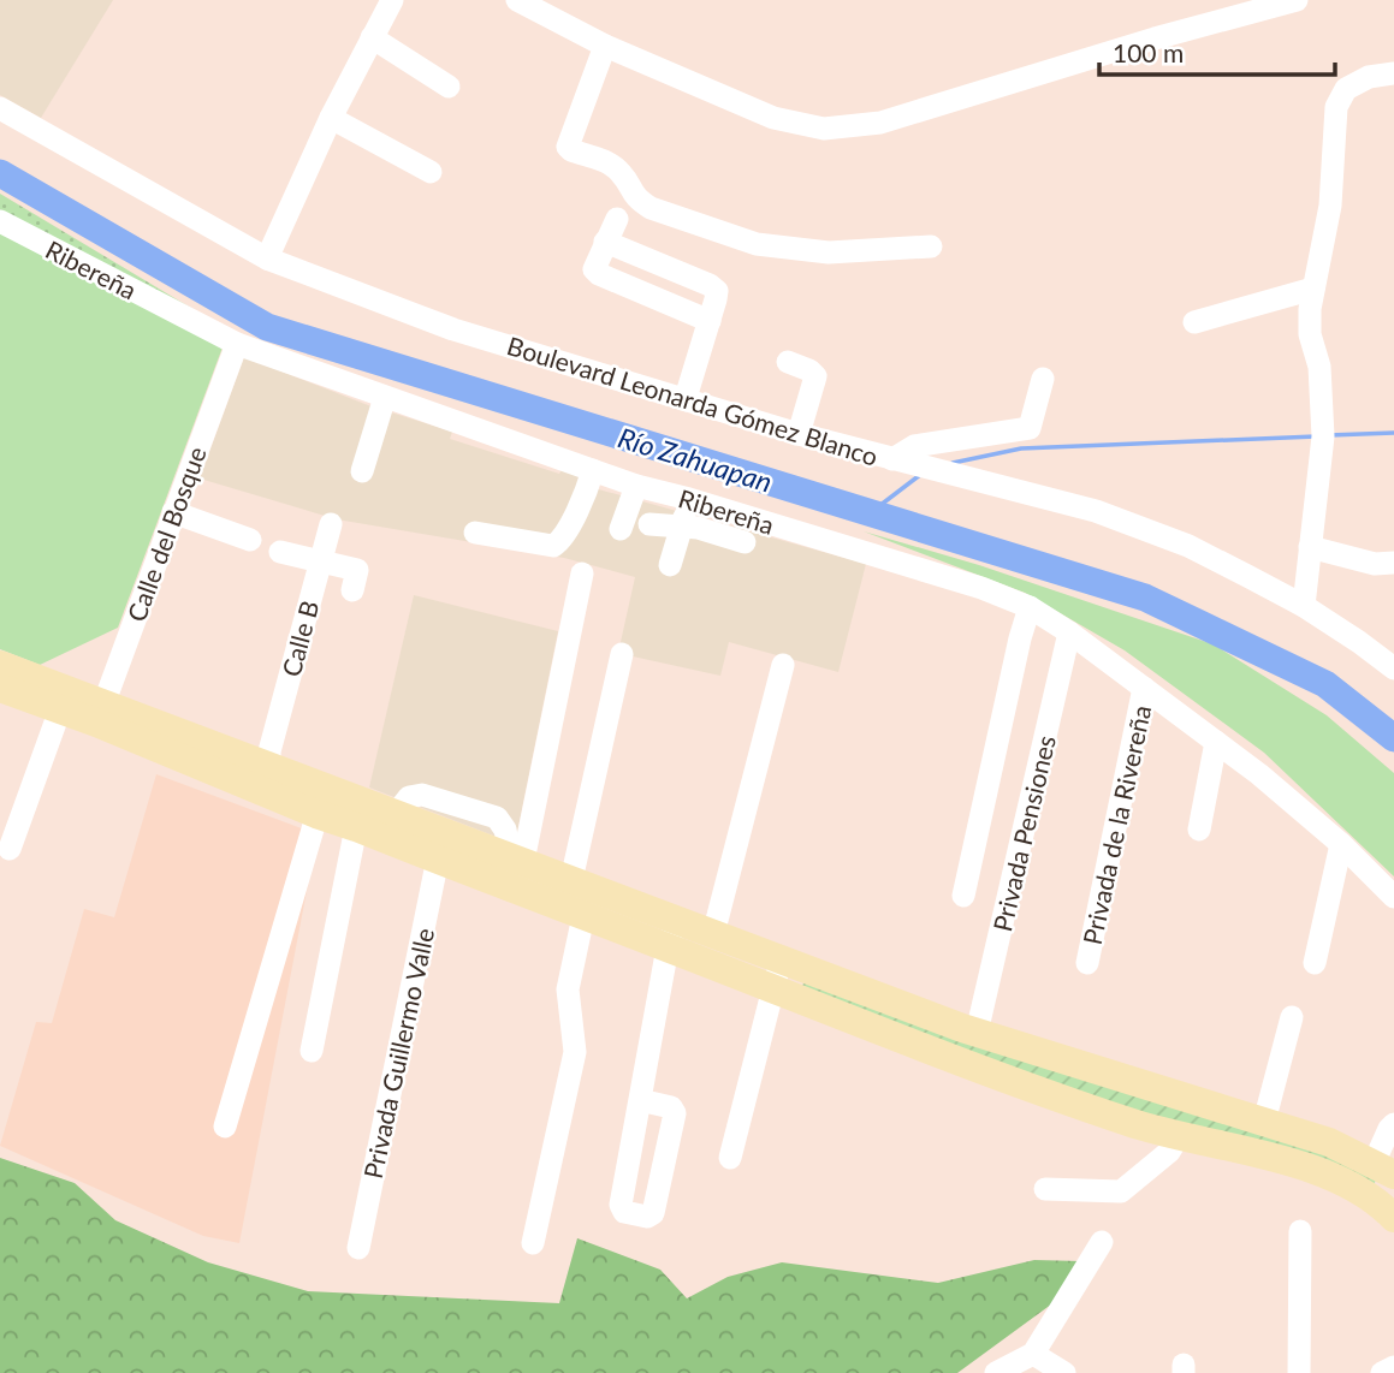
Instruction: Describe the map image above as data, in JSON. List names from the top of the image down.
{
  "streets": {
    "street": [
      "Ribereña",
      "Boulevard Leonarda Gómez Blanco",
      "Calle del Bosque",
      "Calle B",
      "Privada de la Rivereña",
      "Privada Pensiones",
      "Privada Guillermo Valle"
    ]
  },
  "crossings": [
    ["Ribereña", "Calle del Bosque"],
    ["Ribereña", "Privada de la Rivereña"],
    ["Ribereña", "Privada Pensiones"]
  ],
  "water": ["Río Zahuapan"],
  "scale_bar": "100 m"
}
